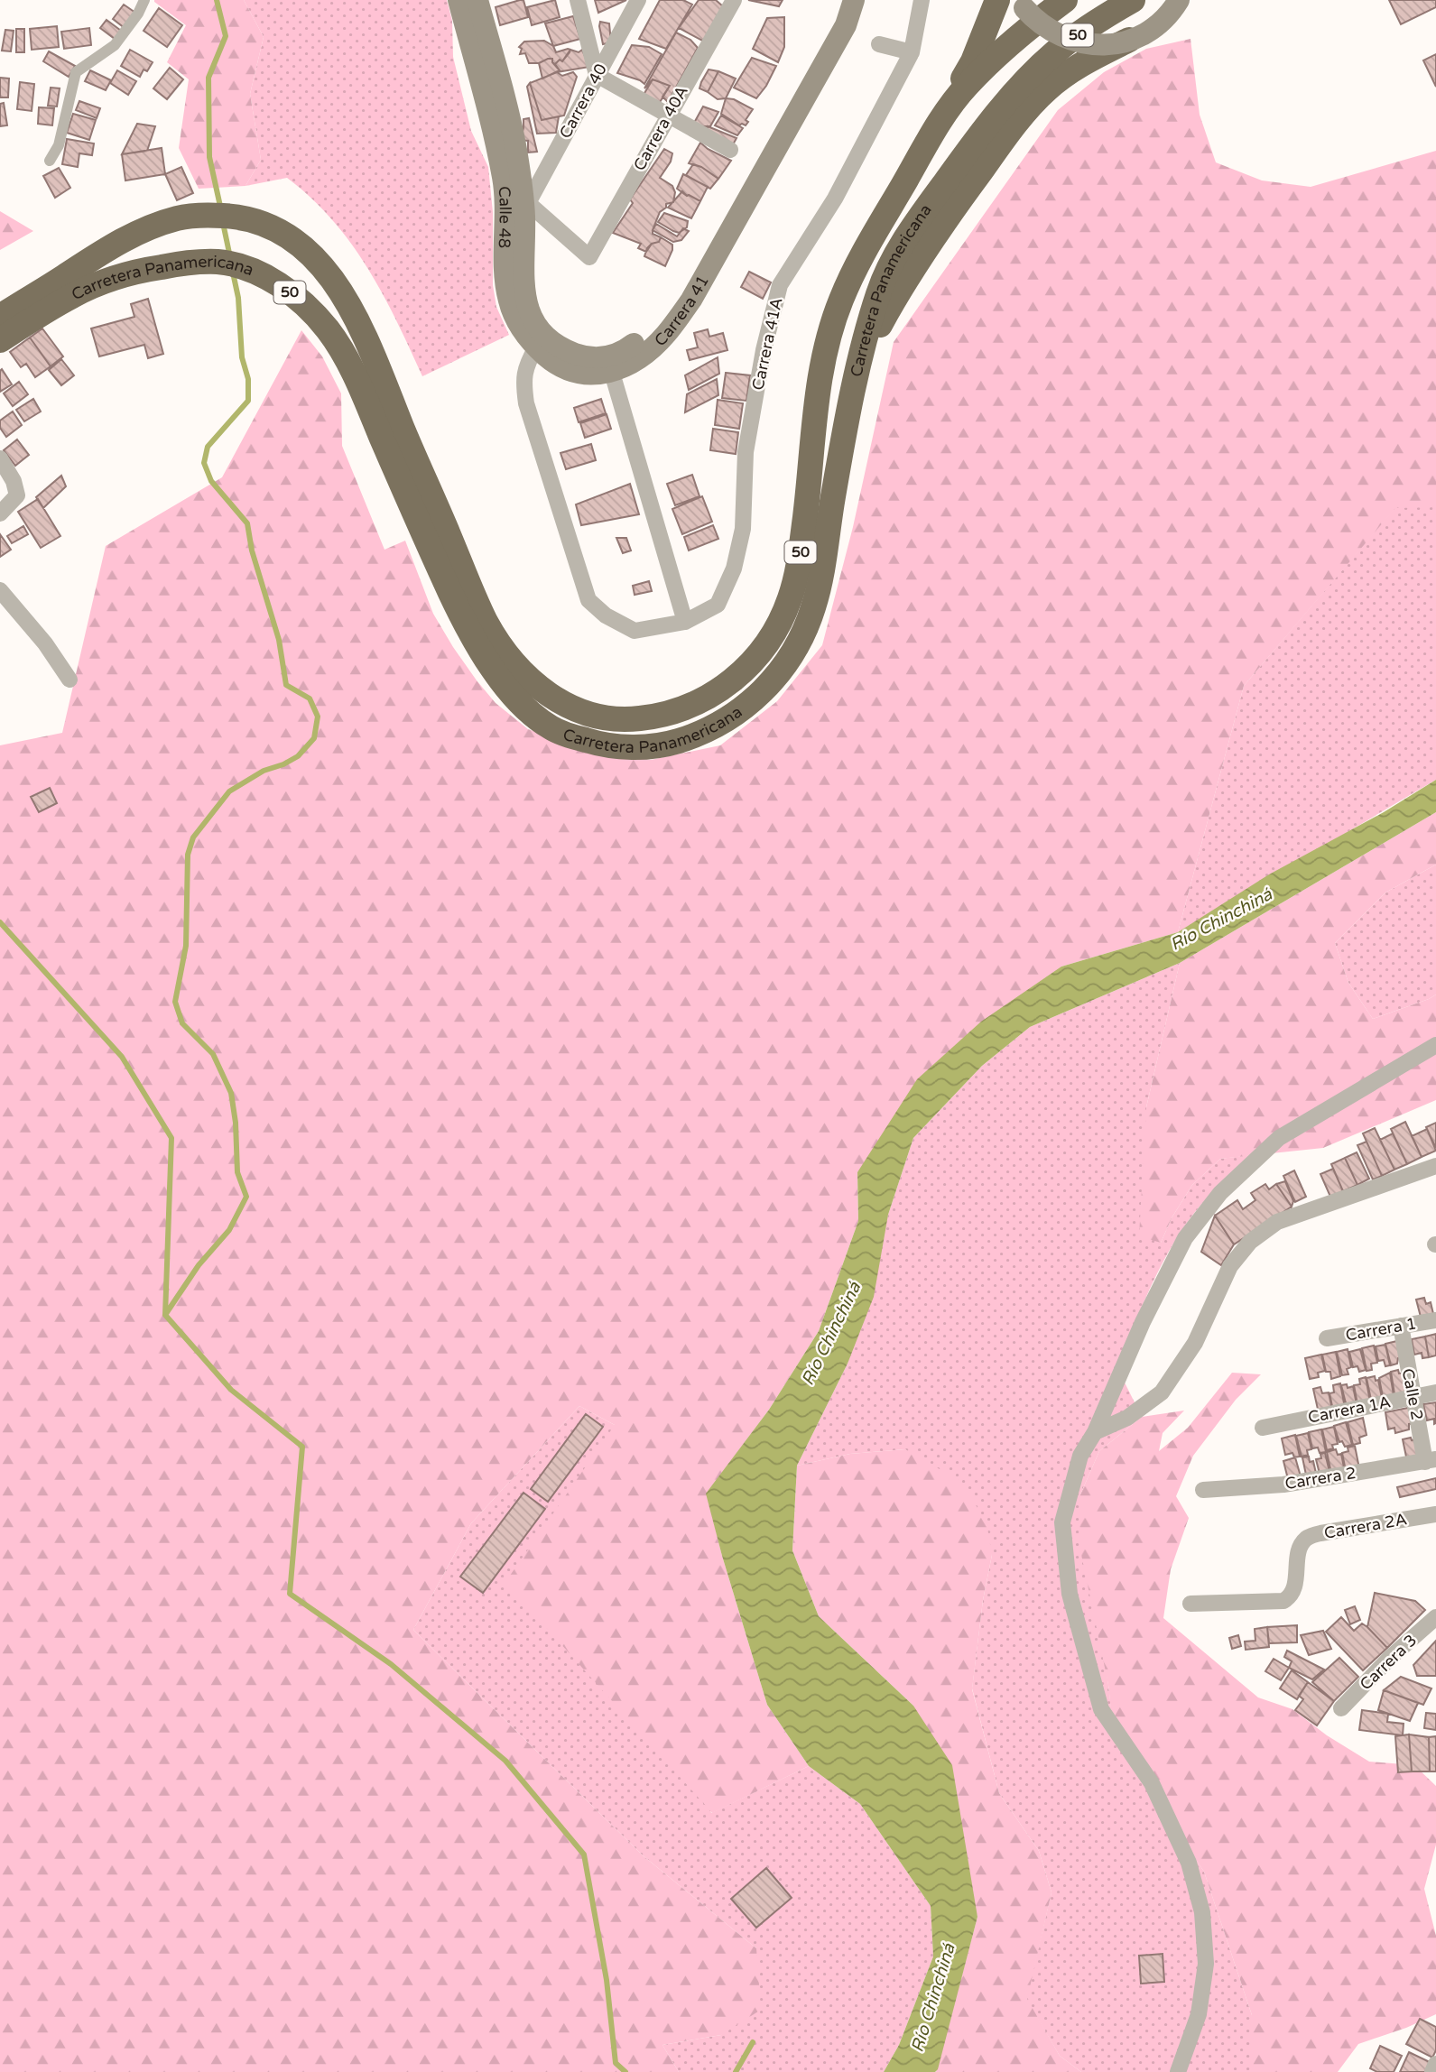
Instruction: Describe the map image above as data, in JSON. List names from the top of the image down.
{
  "streets": {
    "highway": ["50", "Carretera Panamericana"],
    "main road": ["Calle 48", "Carrera 41"],
    "street": [
      "Carrera 40",
      "Carrera 40A",
      "Carrera 41A",
      "Carrera 1",
      "Calle 2",
      "Carrera 1A",
      "Carrera 2",
      "Carrera 2A",
      "Carrera 3"
    ]
  },
  "crossings": [
    ["Carrera 40", "Carrera 40A"],
    ["Carrera 40", "Calle 48"],
    ["Carrera 40A", "Calle 48"],
    ["Calle 48", "Carrera 41"],
    ["Carrera 1", "Calle 2"],
    ["Calle 2", "Carrera 1A"],
    ["Calle 2", "Carrera 2"]
  ],
  "water": ["Río Chinchiná"]
}
